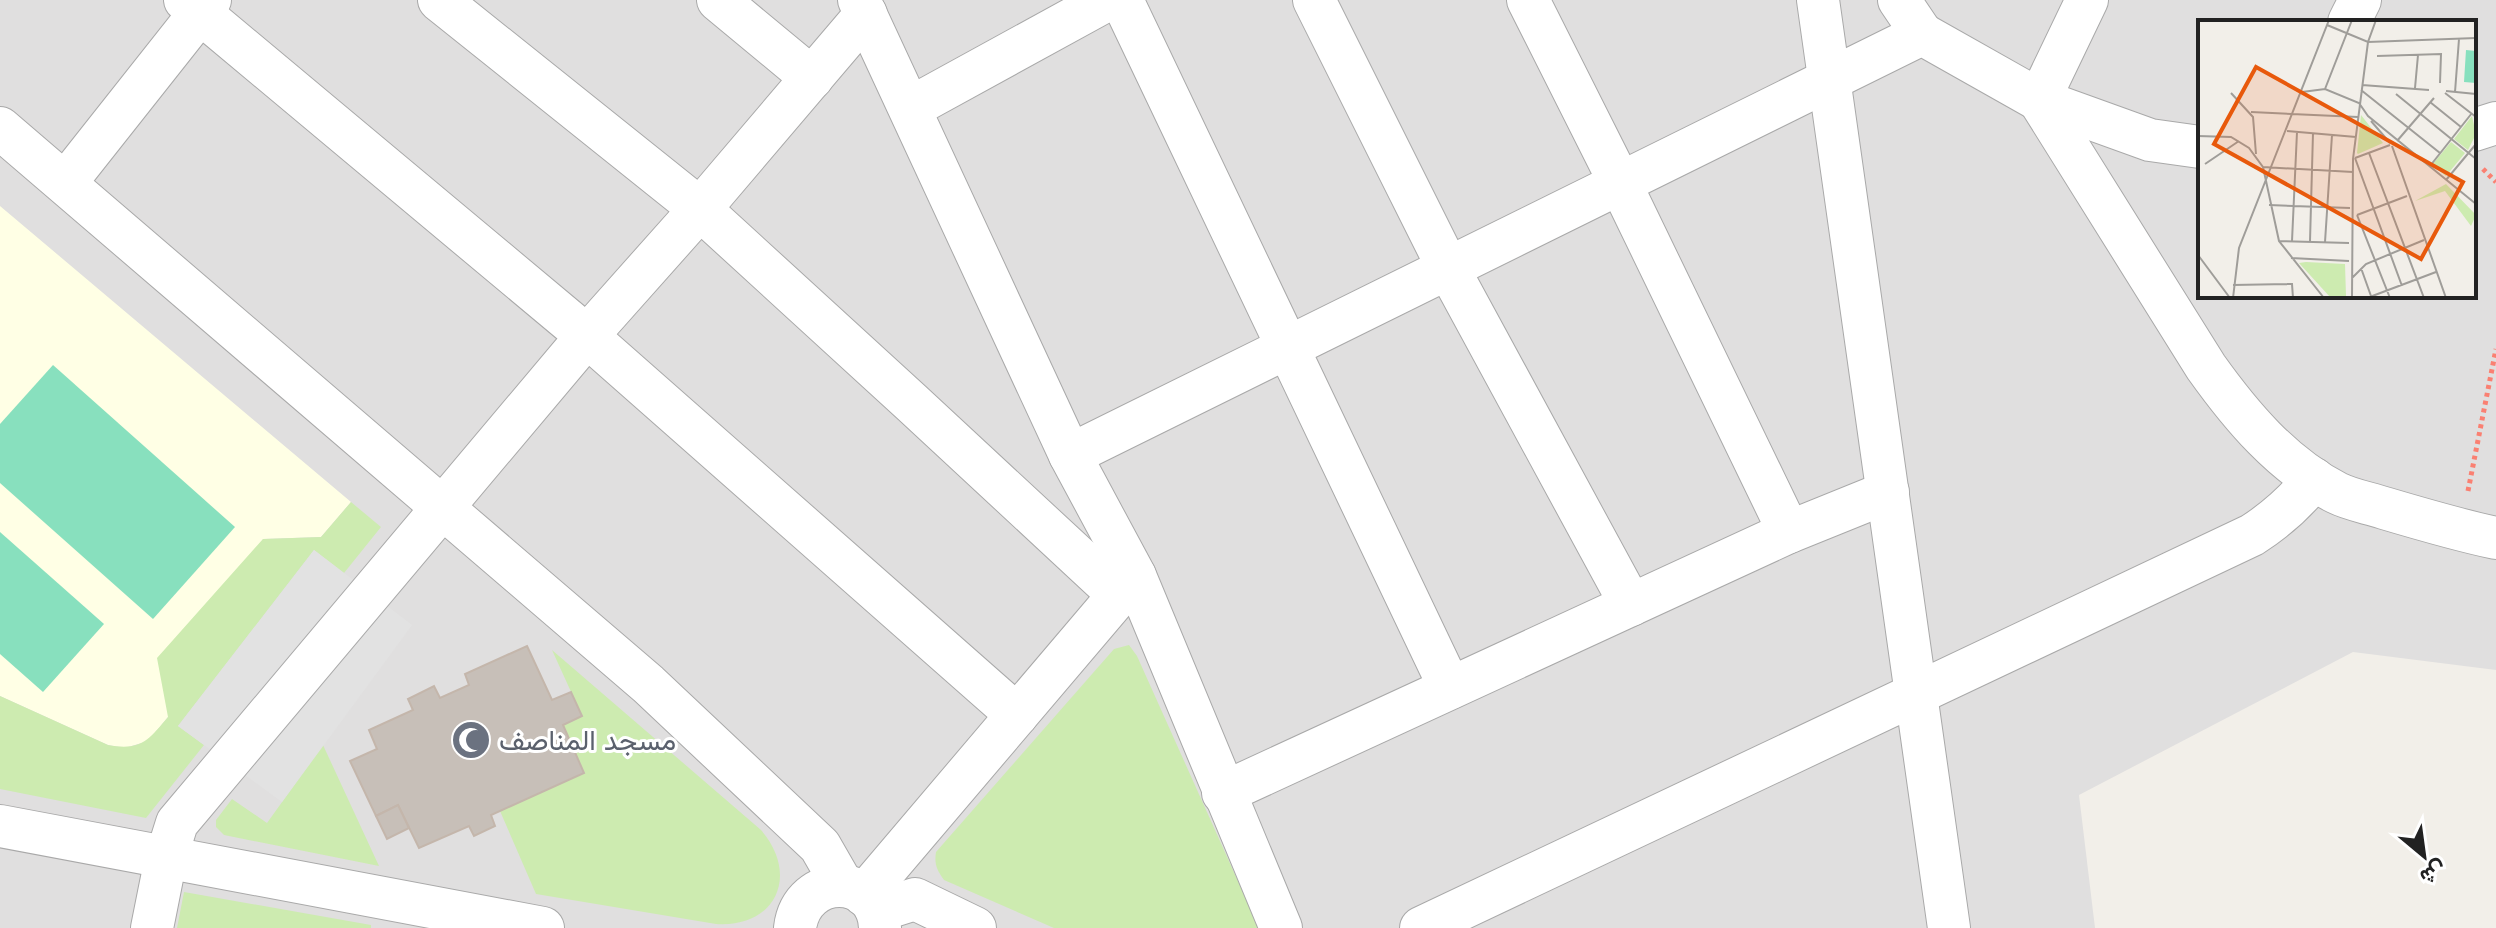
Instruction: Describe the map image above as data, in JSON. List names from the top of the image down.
{
  "places": {
    "mosque": ["مسجد المناصف"]
  },
  "north": "bottom right"
}
